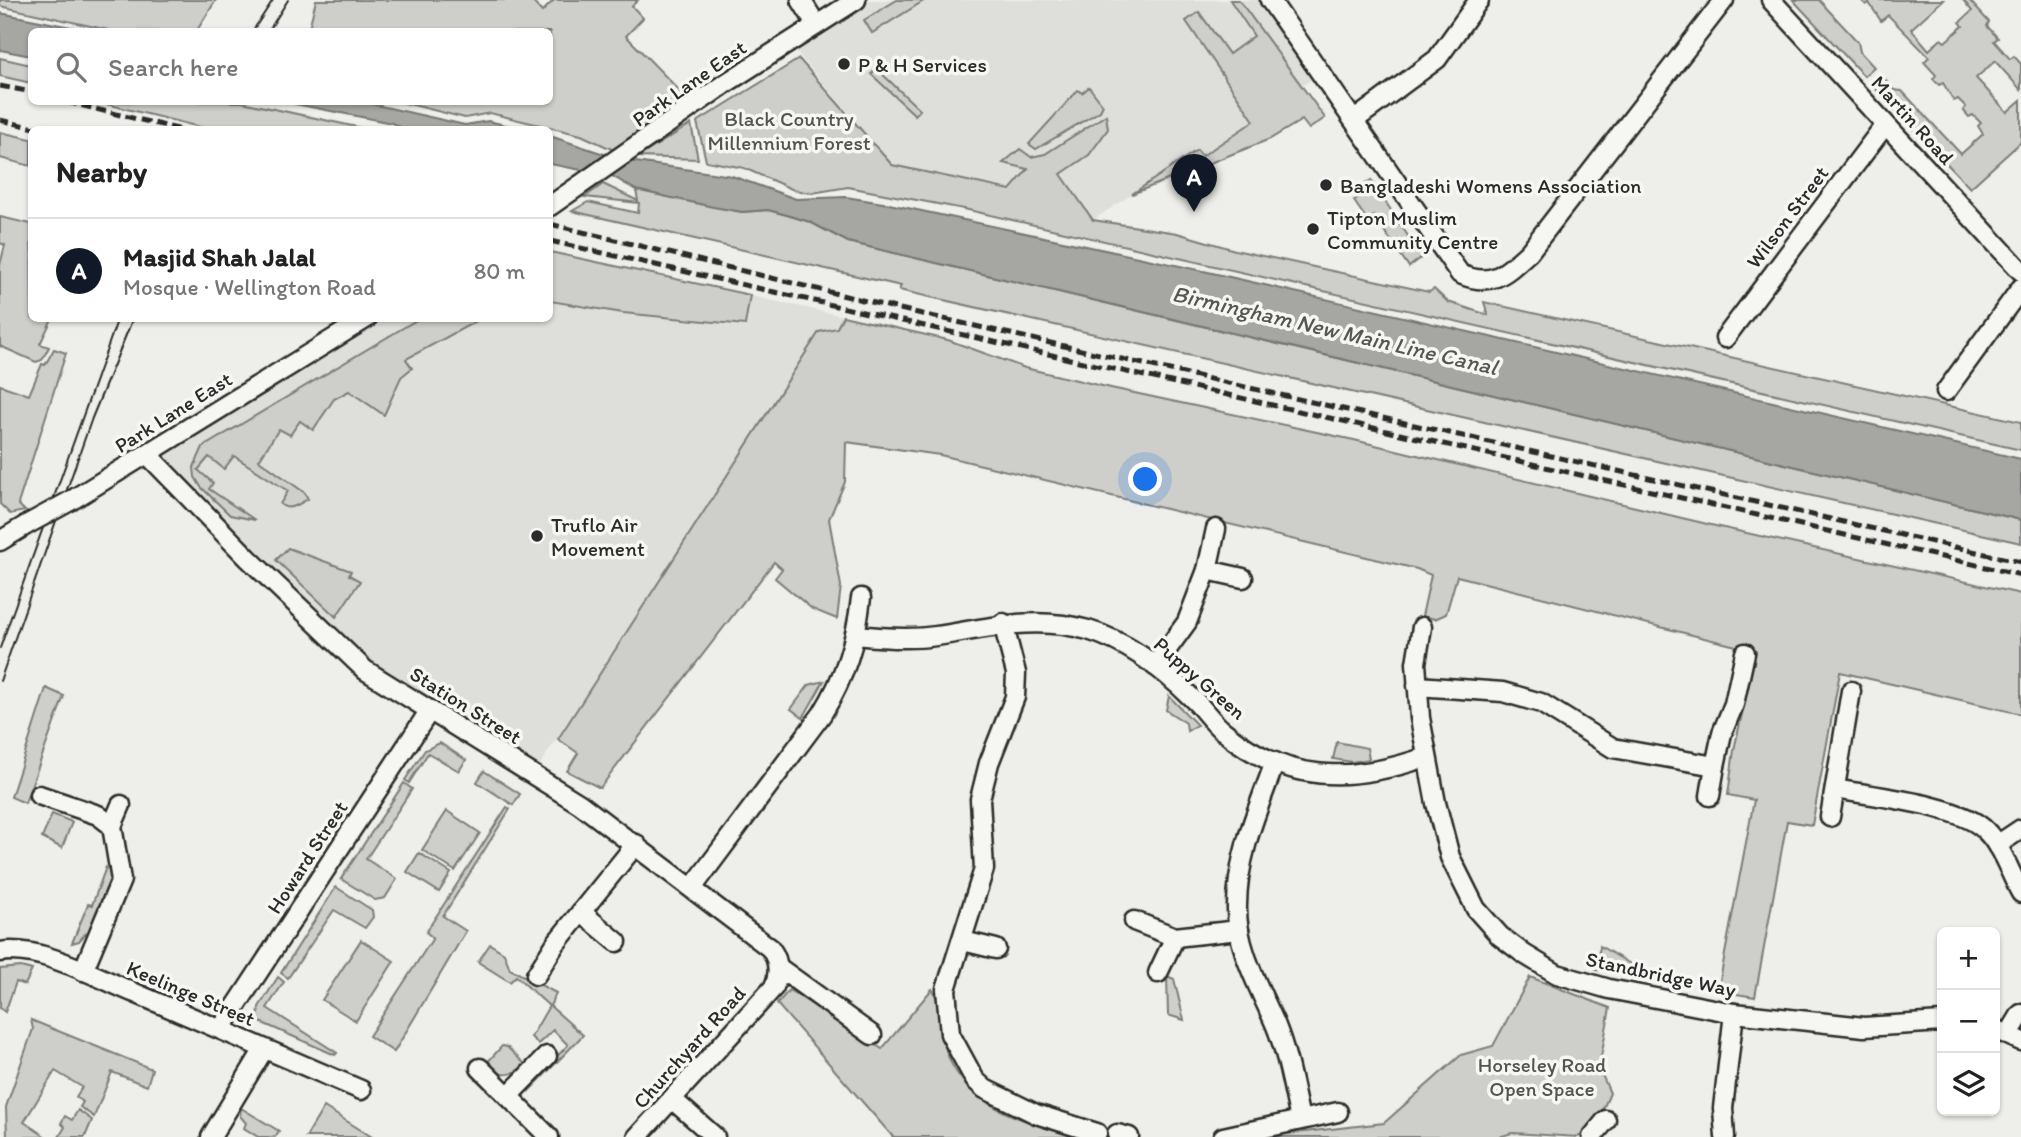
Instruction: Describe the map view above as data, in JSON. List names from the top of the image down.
{
  "streets": {
    "street": [
      "Park Lane East",
      "Martin Road",
      "Wilson Street",
      "Puppy Green",
      "Station Street",
      "Howard Street",
      "Standbridge Way",
      "Keelinge Street",
      "Churchyard Road"
    ]
  },
  "crossings": [
    ["Park Lane East", "Station Street"],
    ["Martin Road", "Wilson Street"],
    ["Puppy Green", "Standbridge Way"],
    ["Station Street", "Howard Street"],
    ["Station Street", "Churchyard Road"],
    ["Howard Street", "Keelinge Street"]
  ],
  "water": ["Birmingham New Main Line Canal"],
  "parks": ["Black Country Millennium Forest", "Horseley Road Open Space"],
  "places": [
    "P & H Services",
    "Bangladeshi Womens Association",
    "Tipton Muslim Community Centre",
    "Truflo Air Movement"
  ],
  "page": {
    "search": "Search here",
    "heading": "Nearby",
    "pins": "A",
    "list": [
      {
        "mark": "A",
        "name": "Masjid Shah Jalal",
        "note": "Mosque · Wellington Road",
        "value": "80 m"
      }
    ],
    "map_buttons": ["+", "−"]
  }
}
